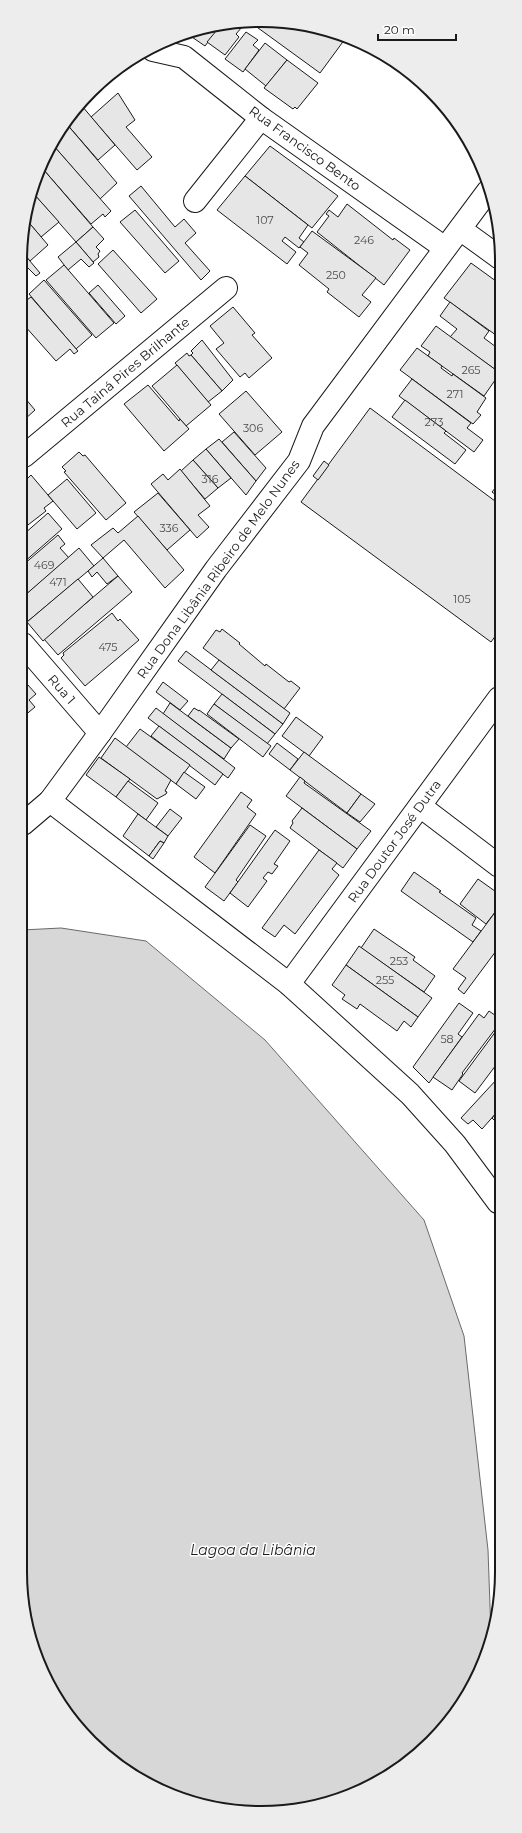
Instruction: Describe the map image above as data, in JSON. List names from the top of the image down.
{
  "streets": {
    "street": [
      "Rua Francisco Bento",
      "Rua Tainá Pires Brilhante",
      "Rua Dona Libânia Ribeiro de Melo Nunes",
      "Rua 1",
      "Rua Doutor José Dutra"
    ]
  },
  "crossings": [
    ["Rua Francisco Bento", "Rua Dona Libânia Ribeiro de Melo Nunes"],
    ["Rua Dona Libânia Ribeiro de Melo Nunes", "Rua 1"]
  ],
  "water": ["Lagoa da Libânia"],
  "house_numbers": [
    "107",
    "246",
    "250",
    "265",
    "271",
    "273",
    "306",
    "316",
    "336",
    "469",
    "471",
    "105",
    "475",
    "253",
    "255",
    "58"
  ],
  "scale_bar": "20 m"
}
